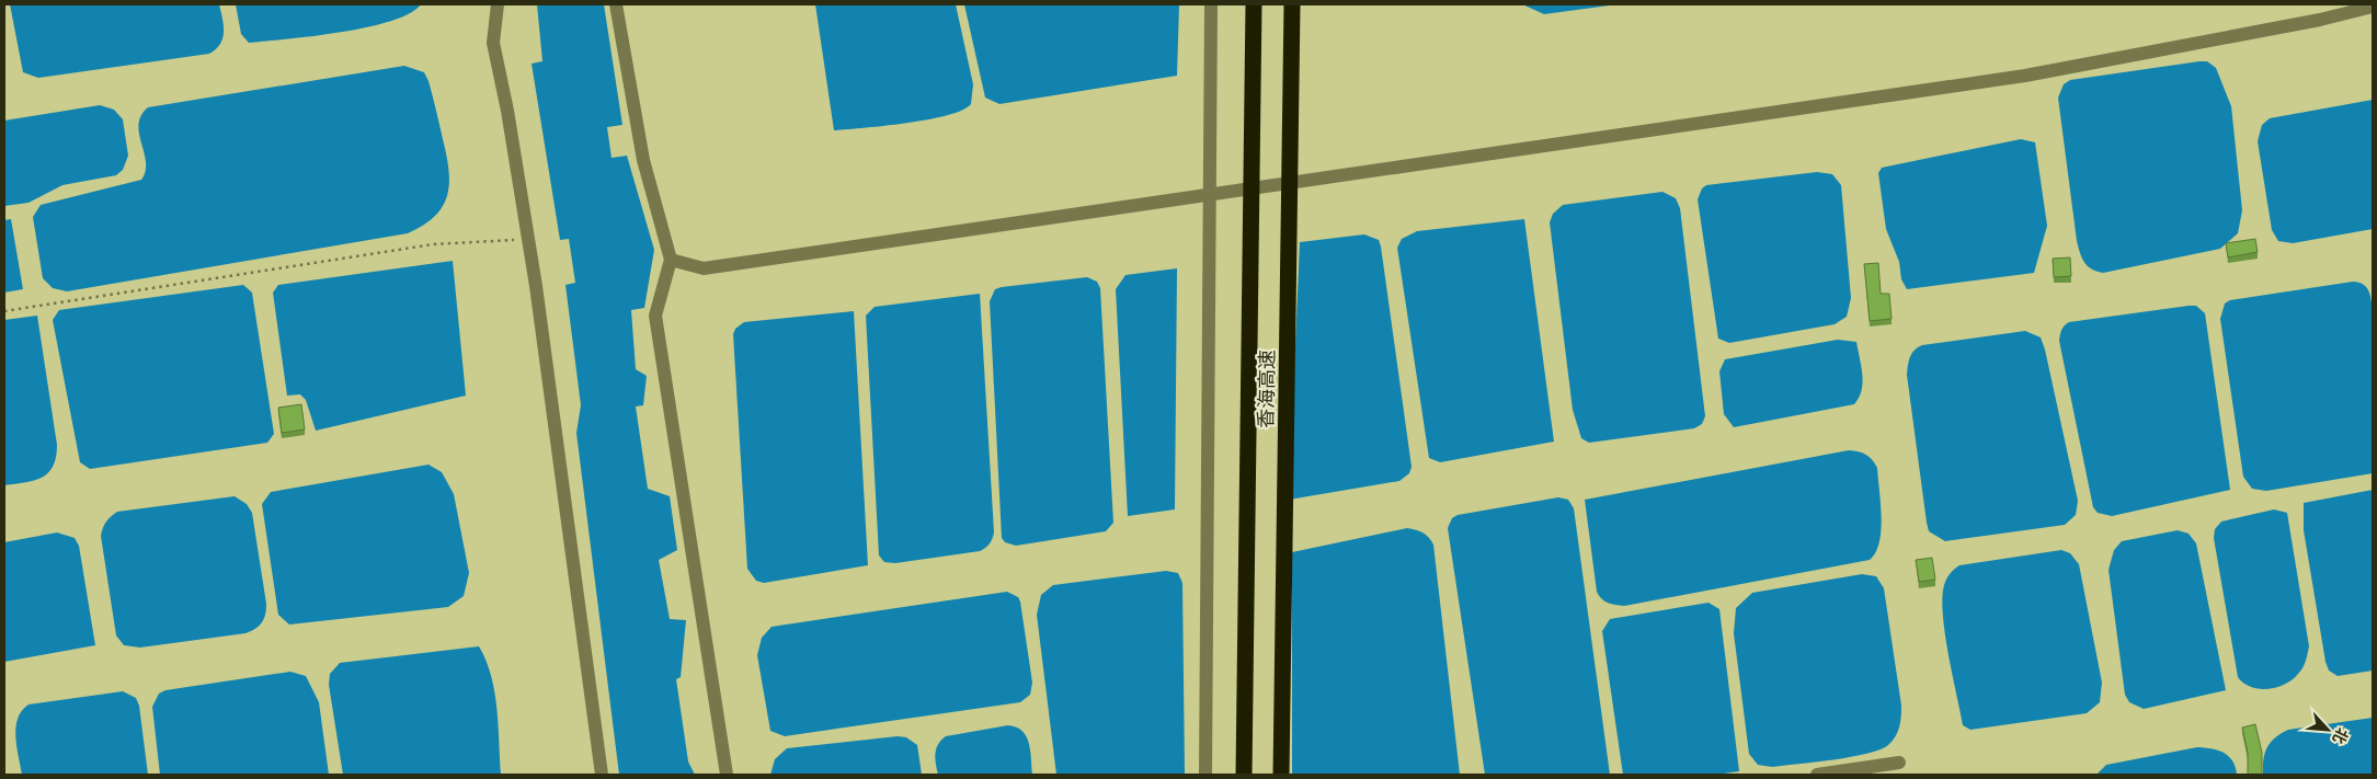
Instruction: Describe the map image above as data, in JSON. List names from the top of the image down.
{
  "streets": {
    "highway": ["香海高速"]
  },
  "north": "bottom right"
}
